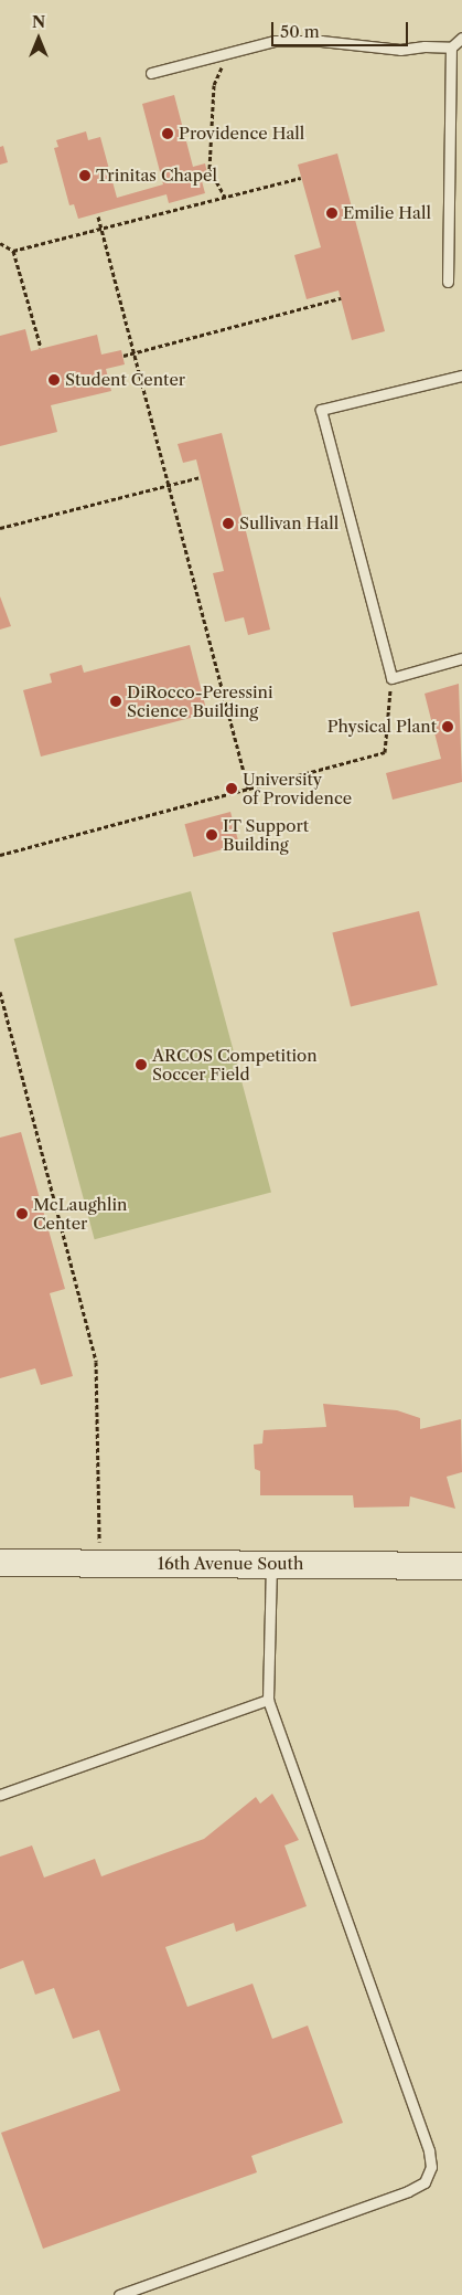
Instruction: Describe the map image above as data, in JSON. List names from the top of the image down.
{
  "streets": {
    "street": ["16th Avenue South"]
  },
  "places": [
    "Providence Hall",
    "Trinitas Chapel",
    "Emilie Hall",
    "Student Center",
    "Sullivan Hall",
    "DiRocco-Peressini Science Building",
    "Physical Plant",
    "University of Providence",
    "IT Support Building",
    "ARCOS Competition Soccer Field",
    "McLaughlin Center"
  ],
  "scale_bar": "50 m",
  "north": "top"
}
